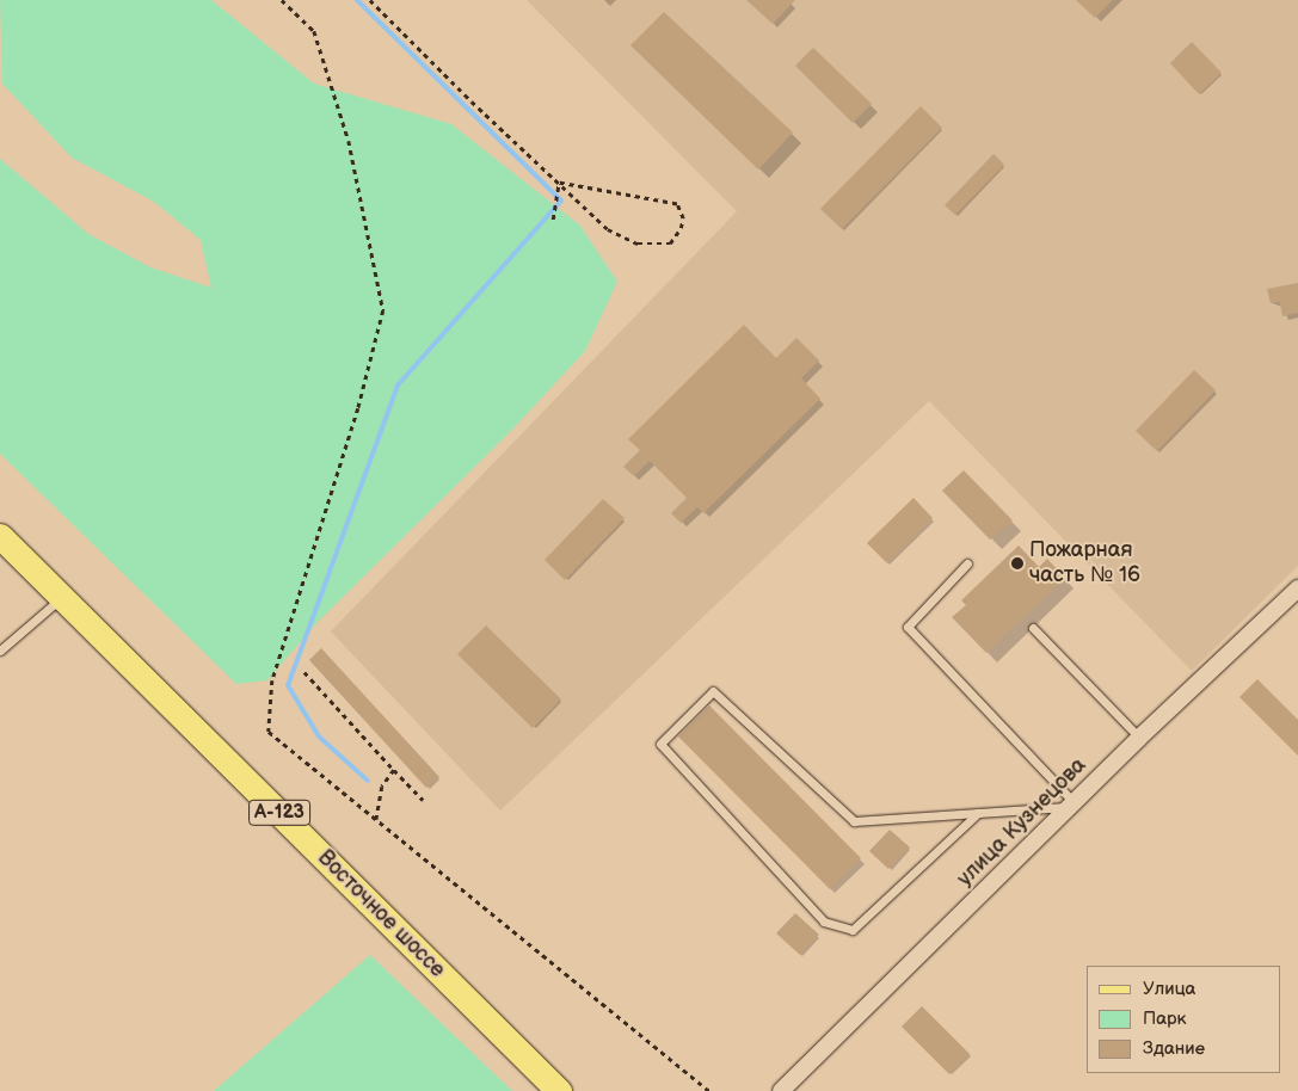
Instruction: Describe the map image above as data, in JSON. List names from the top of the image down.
{
  "streets": {
    "main road": ["А-123", "Восточное шоссе"],
    "street": ["улица Кузнецова"]
  },
  "places": ["Пожарная часть № 16"],
  "legend": ["Улица", "Парк", "Здание"]
}
